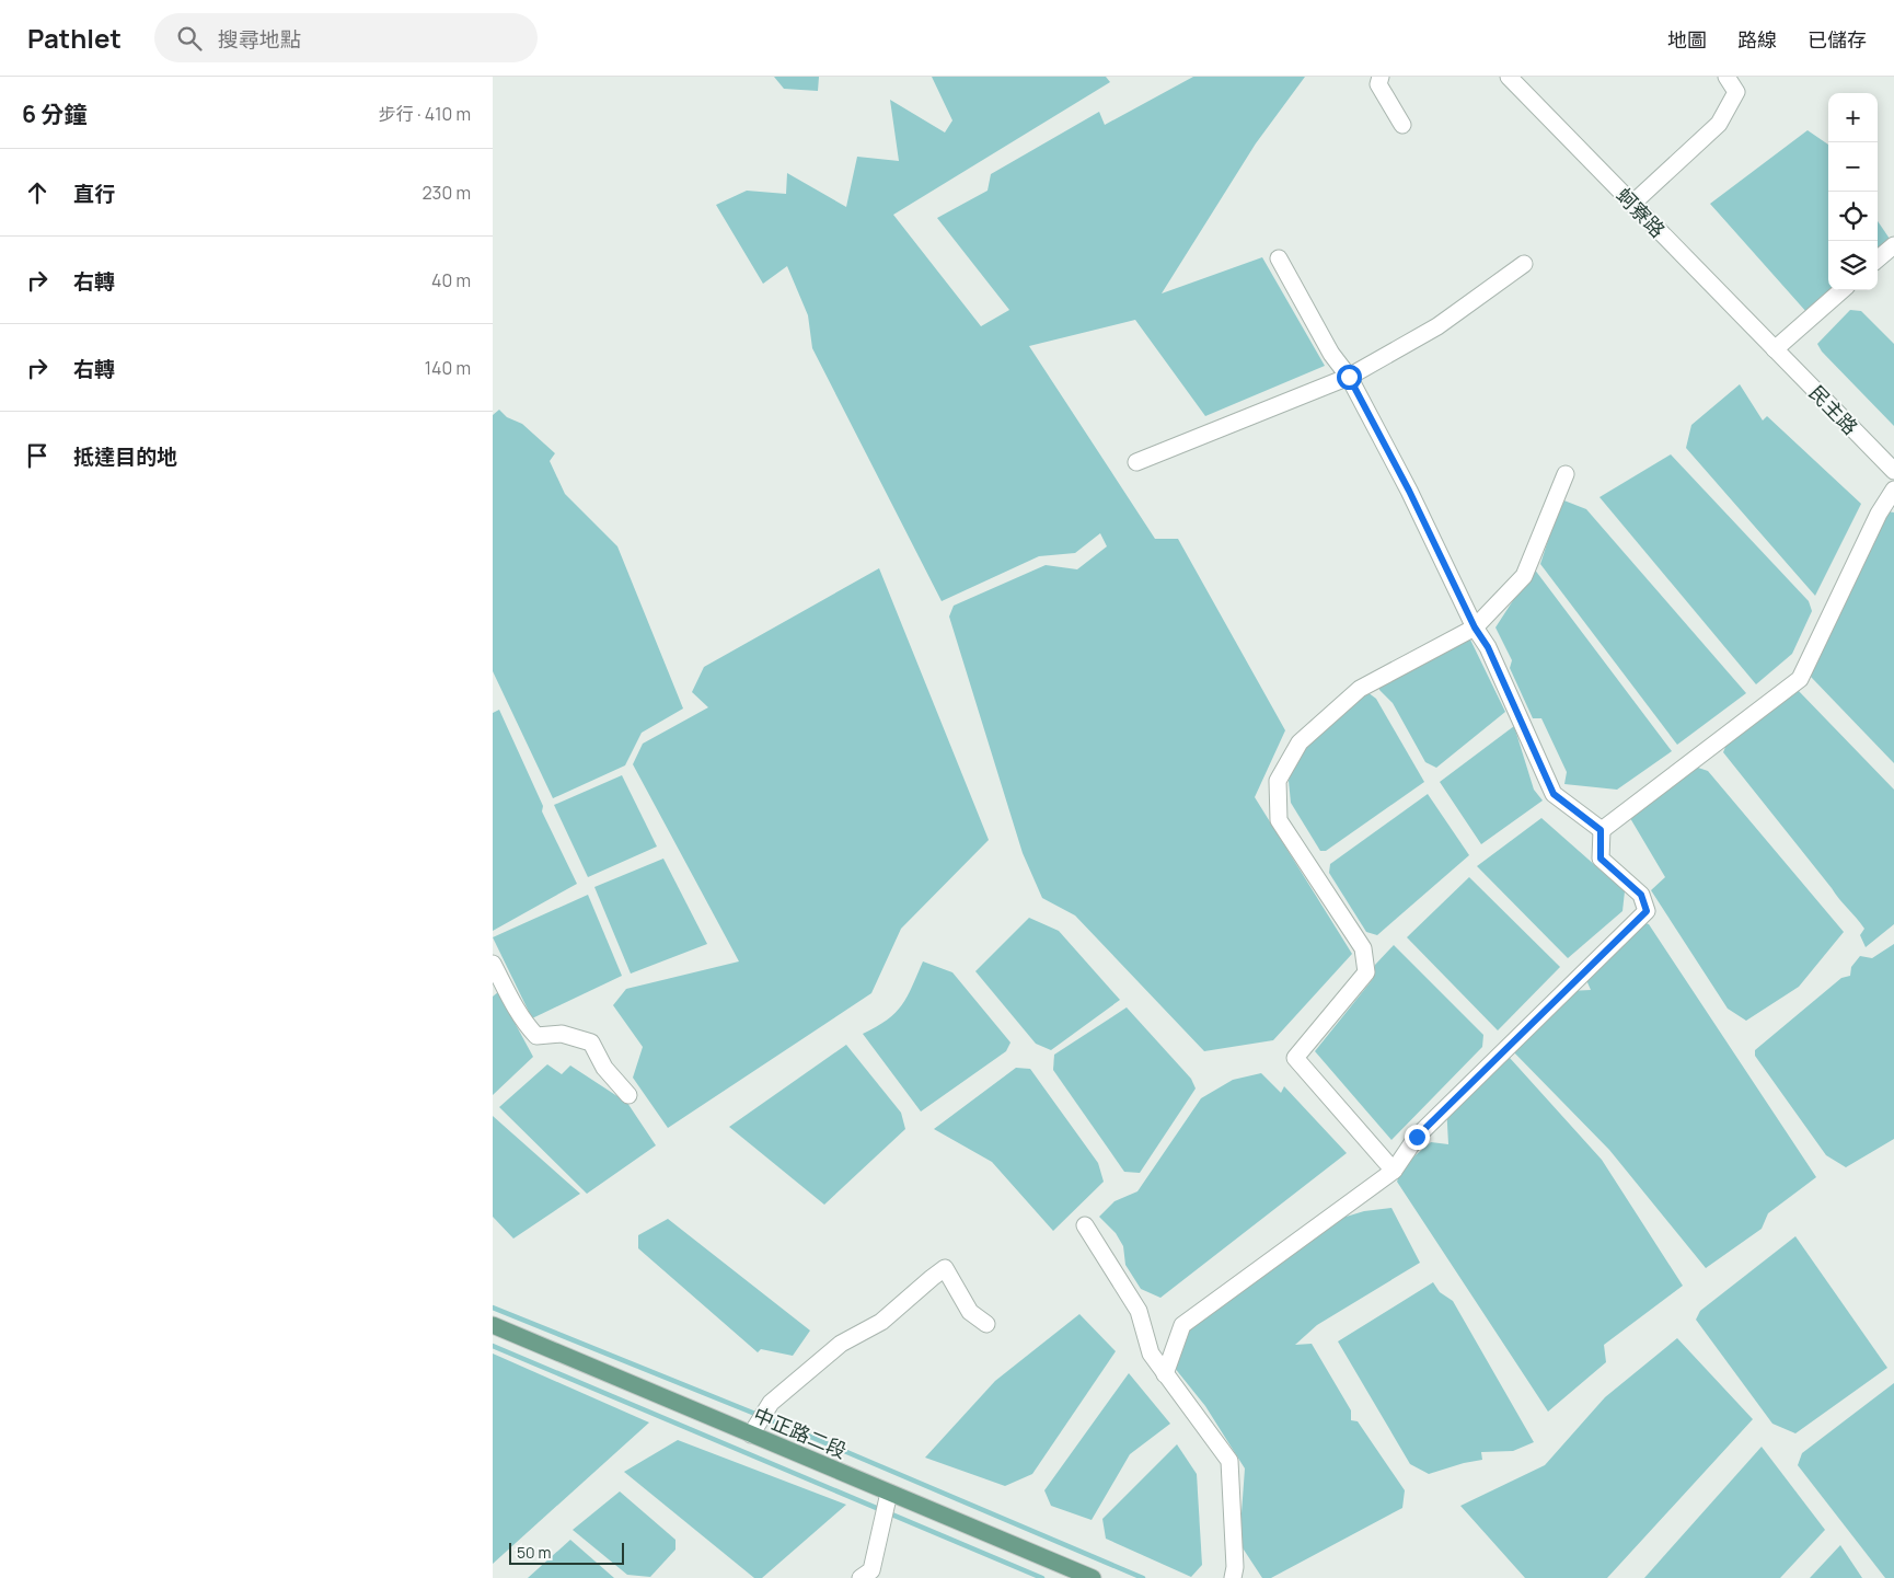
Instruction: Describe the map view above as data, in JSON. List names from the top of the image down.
{
  "streets": {
    "main road": ["中正路二段"],
    "street": ["蚵寮路", "民主路"]
  },
  "crossings": [
    ["蚵寮路", "民主路"]
  ],
  "scale_bar": "50 m",
  "page": {
    "header": "Pathlet",
    "search": "搜尋地點",
    "nav": ["地圖", "路線", "已儲存"],
    "heading": ["6 分鐘", "步行 · 410 m"],
    "map_buttons": ["+", "−"],
    "list": [
      ["直行", "230 m"],
      ["右轉", "40 m"],
      ["右轉", "140 m"],
      "抵達目的地"
    ],
    "scale": "50 m"
  }
}
